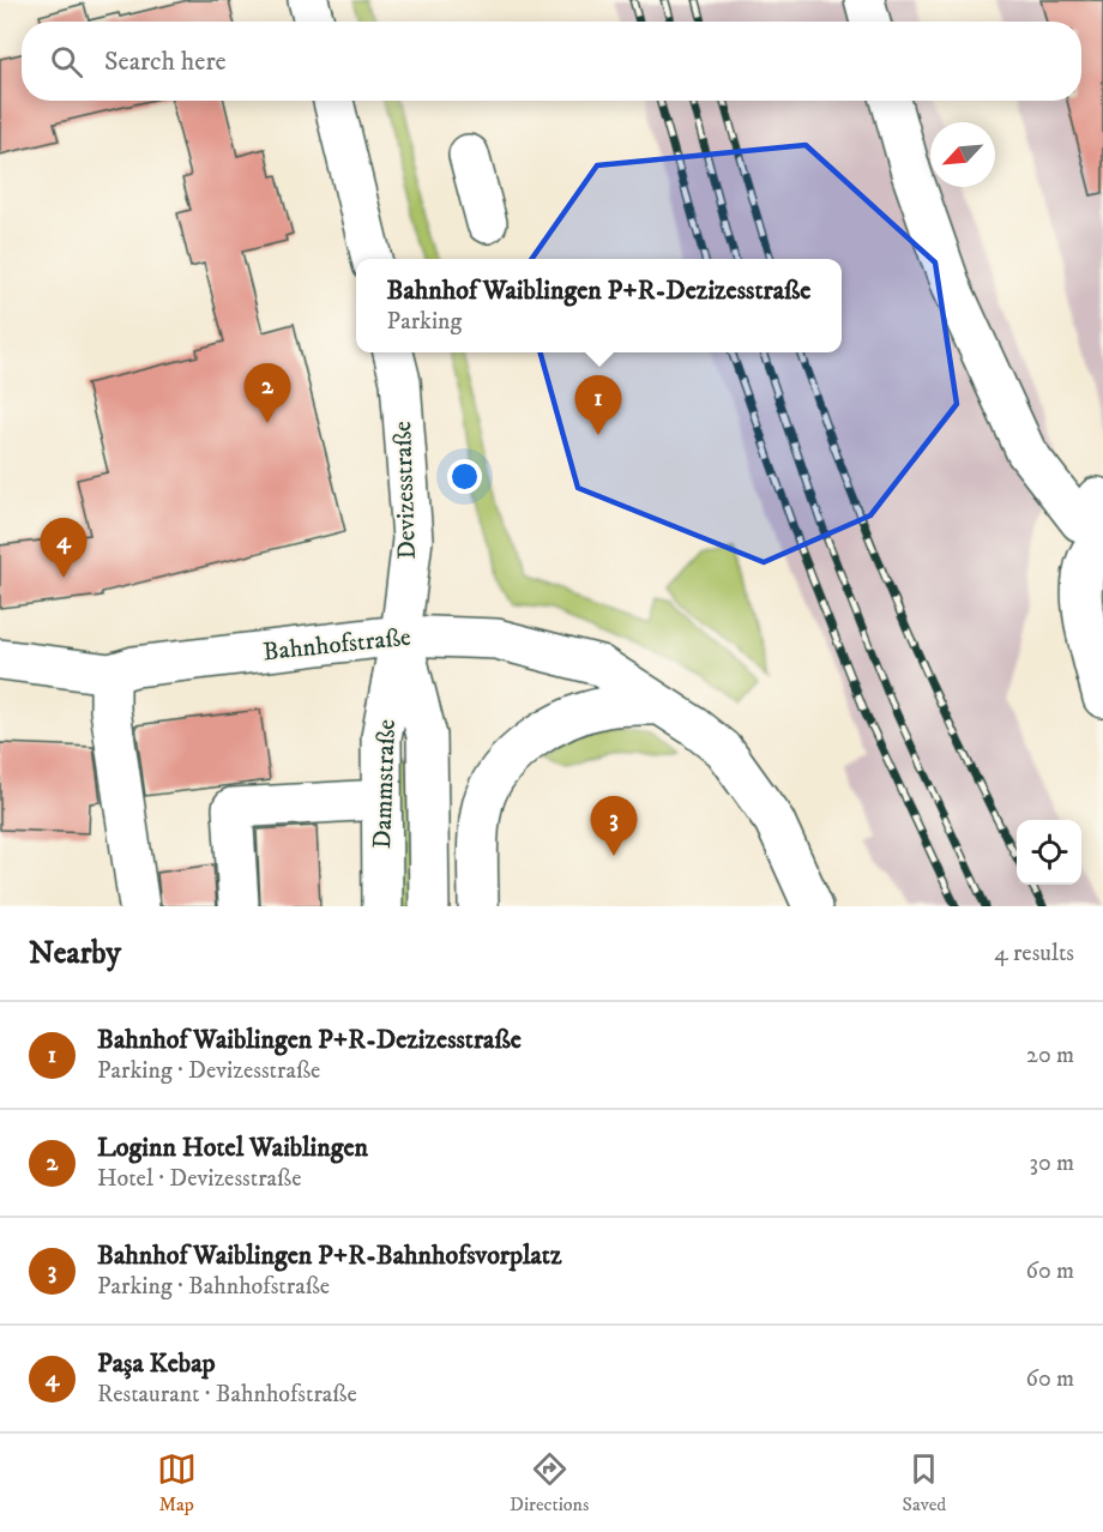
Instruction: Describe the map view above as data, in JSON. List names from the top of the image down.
{
  "streets": {
    "street": ["Devizesstraße", "Bahnhofstraße", "Dammstraße"]
  },
  "crossings": [
    ["Devizesstraße", "Bahnhofstraße"],
    ["Devizesstraße", "Dammstraße"],
    ["Bahnhofstraße", "Dammstraße"]
  ],
  "north": "bottom left",
  "page": {
    "search": "Search here",
    "popup": ["Bahnhof Waiblingen P+R-Dezizesstraße", "Parking"],
    "pins": [
      "2",
      "1",
      "4",
      "3"
    ],
    "heading": ["Nearby", "4 results"],
    "list": [
      {
        "mark": "1",
        "name": "Bahnhof Waiblingen P+R-Dezizesstraße",
        "note": "Parking · Devizesstraße",
        "value": "20 m"
      },
      {
        "mark": "2",
        "name": "Loginn Hotel Waiblingen",
        "note": "Hotel · Devizesstraße",
        "value": "30 m"
      },
      {
        "mark": "3",
        "name": "Bahnhof Waiblingen P+R-Bahnhofsvorplatz",
        "note": "Parking · Bahnhofstraße",
        "value": "60 m"
      },
      {
        "mark": "4",
        "name": "Paşa Kebap",
        "note": "Restaurant · Bahnhofstraße",
        "value": "60 m"
      }
    ],
    "nav": ["Map", "Directions", "Saved"]
  }
}
